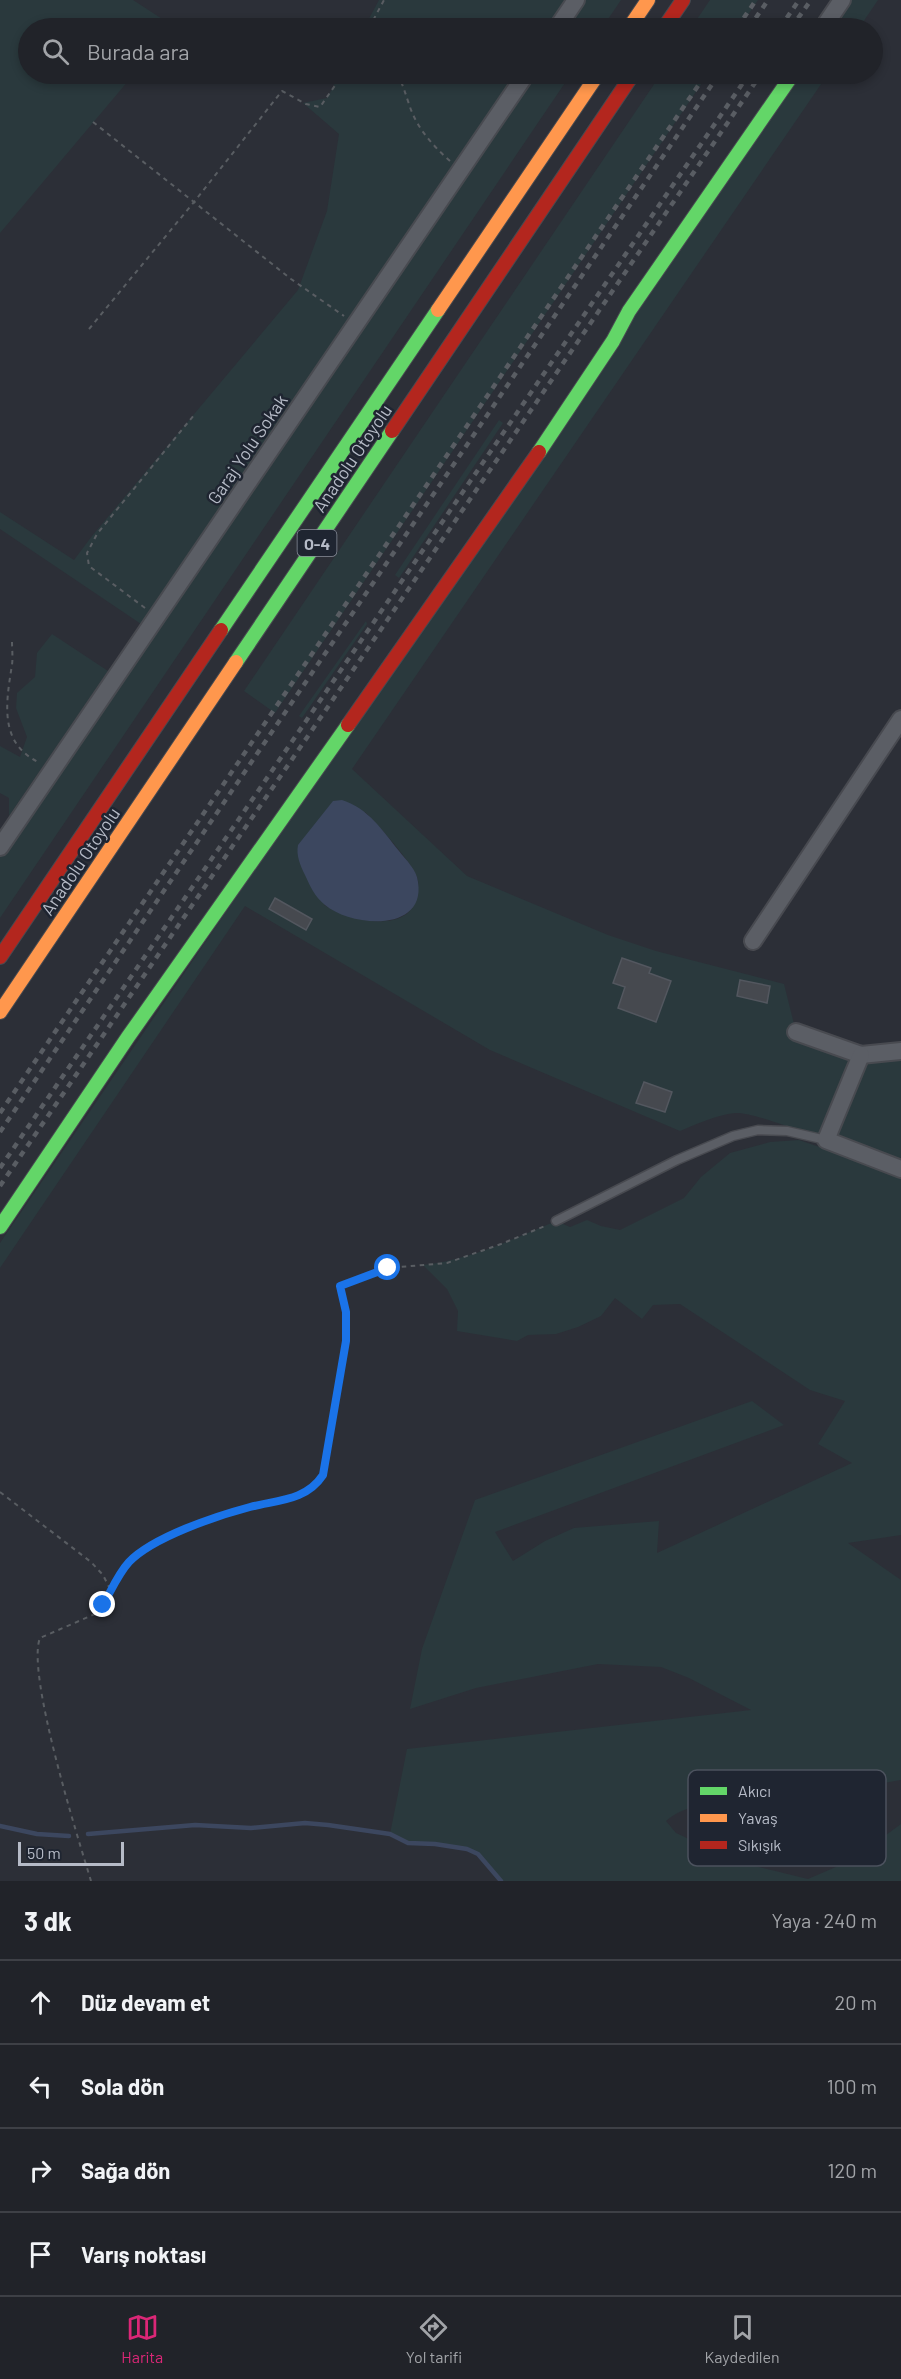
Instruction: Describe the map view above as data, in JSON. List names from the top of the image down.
{
  "streets": {
    "main road": ["Anadolu Otoyolu", "O-4"],
    "street": ["Garaj Yolu Sokak"]
  },
  "legend": ["Akıcı", "Yavaş", "Sıkışık"],
  "scale_bar": "50 m",
  "page": {
    "search": "Burada ara",
    "scale": "50 m",
    "heading": ["3 dk", "Yaya · 240 m"],
    "list": [
      ["Düz devam et", "20 m"],
      ["Sola dön", "100 m"],
      ["Sağa dön", "120 m"],
      "Varış noktası"
    ],
    "nav": ["Harita", "Yol tarifi", "Kaydedilen"]
  }
}
